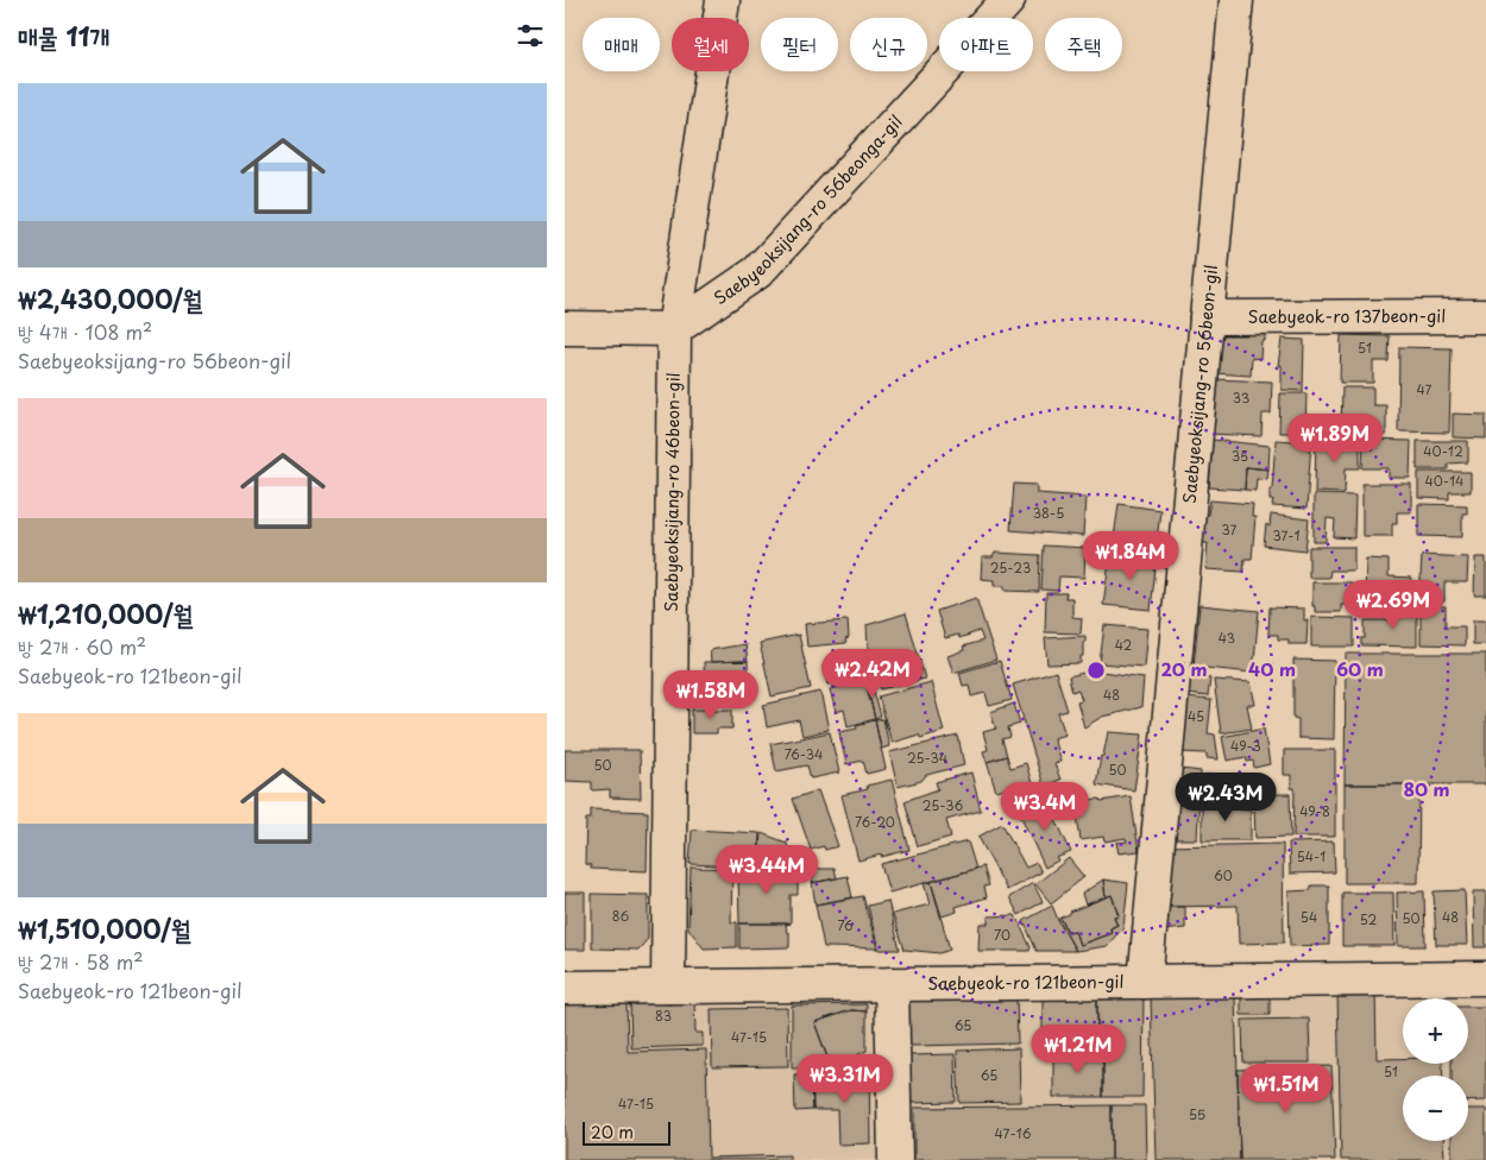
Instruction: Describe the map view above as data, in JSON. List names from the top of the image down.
{
  "streets": {
    "street": [
      "Saebyeoksijang-ro 56beonga-gil",
      "Saebyeok-ro 137beon-gil",
      "Saebyeoksijang-ro 56beon-gil",
      "Saebyeoksijang-ro 46beon-gil",
      "Saebyeok-ro 121beon-gil"
    ]
  },
  "crossings": [
    ["Saebyeoksijang-ro 56beonga-gil", "Saebyeoksijang-ro 46beon-gil"],
    ["Saebyeok-ro 137beon-gil", "Saebyeoksijang-ro 56beon-gil"],
    ["Saebyeoksijang-ro 56beon-gil", "Saebyeok-ro 121beon-gil"],
    ["Saebyeoksijang-ro 46beon-gil", "Saebyeok-ro 121beon-gil"]
  ],
  "house_numbers": [
    "51",
    "47",
    "33",
    "40-12",
    "35",
    "40-14",
    "38-5",
    "37",
    "37-1",
    "25-23",
    "43",
    "42",
    "48",
    "45",
    "49-3",
    "76-34",
    "25-34",
    "50",
    "50",
    "25-36",
    "49-8",
    "76-20",
    "54-1",
    "60",
    "86",
    "54",
    "48",
    "50",
    "52",
    "76",
    "70",
    "83",
    "65",
    "47-15",
    "51",
    "65",
    "47-15",
    "55",
    "47-16"
  ],
  "scale_bar": "20 m",
  "page": {
    "heading": "매물 11개",
    "chip": [
      "매매",
      "월세",
      "필터",
      "신규",
      "아파트",
      "주택"
    ],
    "list": [
      {
        "name": "₩2,430,000/월",
        "note": "방 4개 · 108 m² · Saebyeoksijang-ro 56beon-gil"
      },
      {
        "name": "₩1,210,000/월",
        "note": "방 2개 · 60 m² · Saebyeok-ro 121beon-gil"
      },
      {
        "name": "₩1,510,000/월",
        "note": "방 2개 · 58 m² · Saebyeok-ro 121beon-gil"
      }
    ],
    "price": [
      "₩1.89M",
      "₩1.84M",
      "₩2.69M",
      "₩2.42M",
      "₩1.58M",
      "₩2.43M",
      "₩3.4M",
      "₩3.44M",
      "₩1.21M",
      "₩3.31M",
      "₩1.51M"
    ],
    "map_buttons": ["+", "−"],
    "scale": "20 m"
  },
  "rings": [
    "20 m",
    "40 m",
    "60 m",
    "80 m"
  ]
}
